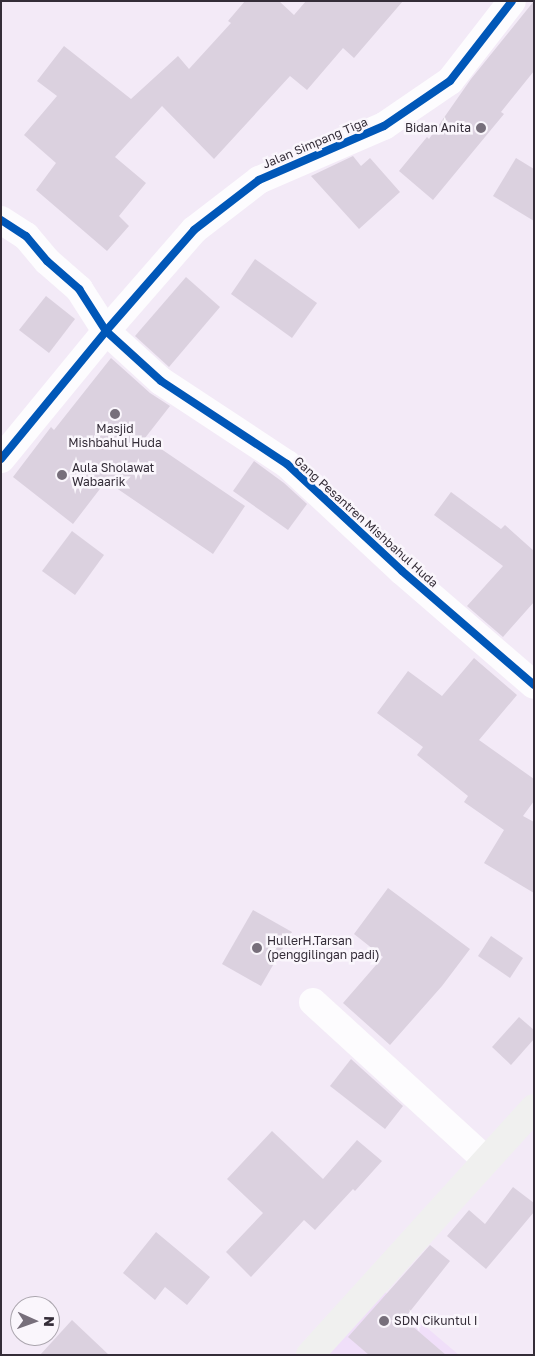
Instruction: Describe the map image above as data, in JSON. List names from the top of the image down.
{
  "streets": {
    "street": ["Jalan Simpang Tiga", "Gang Pesantren Mishbahul Huda"]
  },
  "crossings": [
    ["Jalan Simpang Tiga", "Gang Pesantren Mishbahul Huda"]
  ],
  "places": [
    "Bidan Anita",
    "Masjid Mishbahul Huda",
    "Aula Sholawat Wabaarik",
    "HullerH.Tarsan (penggilingan padi)",
    "SDN Cikuntul I"
  ],
  "north": "right"
}
